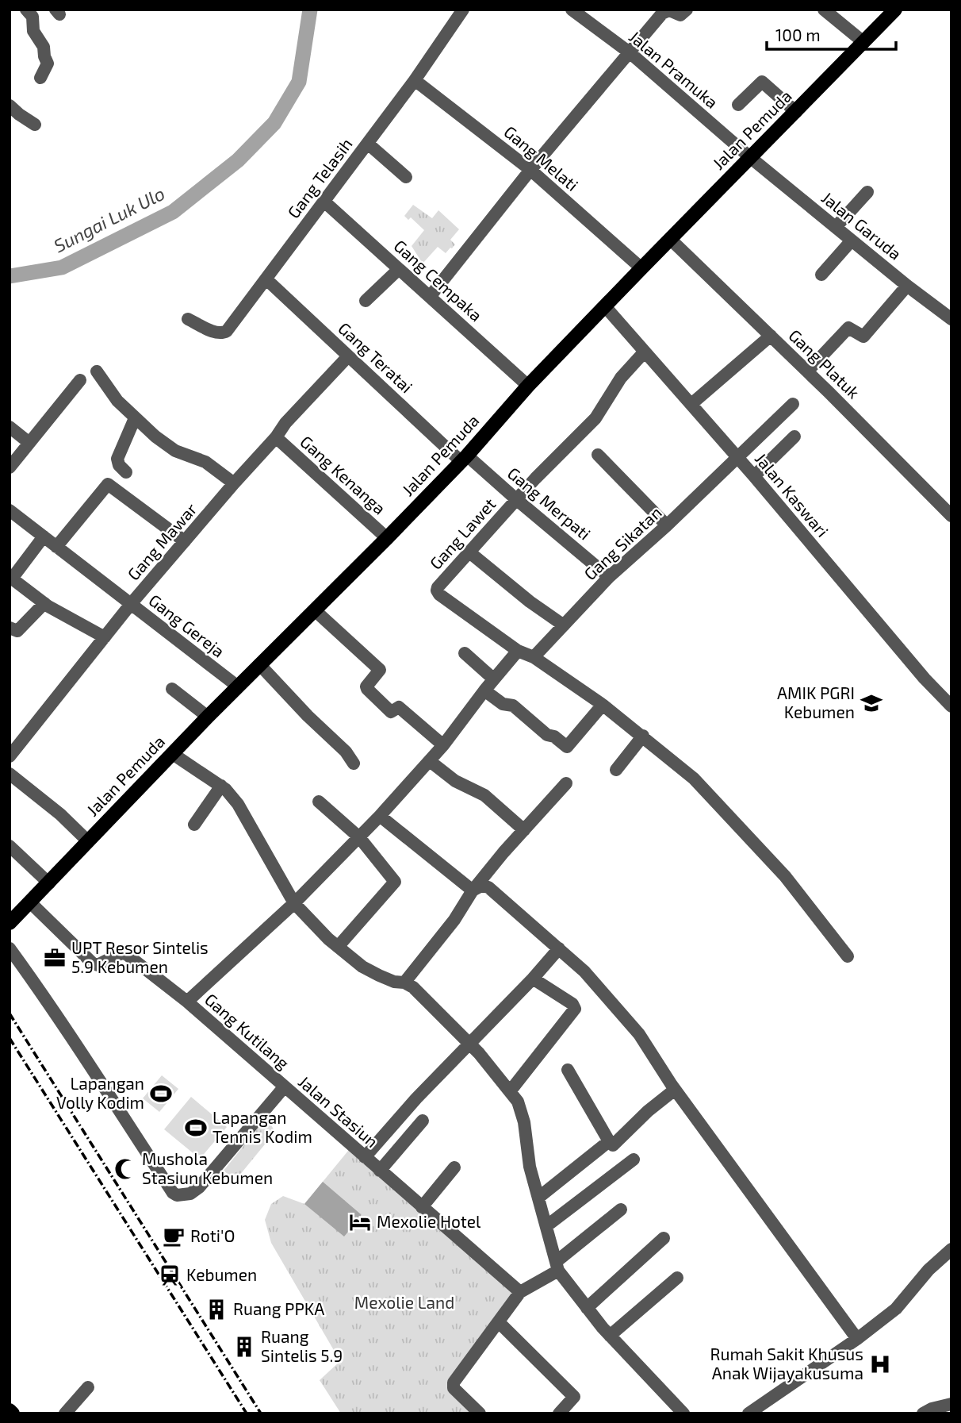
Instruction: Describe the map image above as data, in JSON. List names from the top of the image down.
{
  "streets": {
    "main road": ["Jalan Pemuda"],
    "street": [
      "Jalan Pramuka",
      "Gang Melati",
      "Gang Telasih",
      "Jalan Garuda",
      "Gang Cempaka",
      "Gang Teratai",
      "Gang Platuk",
      "Gang Kenanga",
      "Jalan Kaswari",
      "Gang Merpati",
      "Gang Lawet",
      "Gang Mawar",
      "Gang Sikatan",
      "Gang Gereja",
      "Gang Kutilang",
      "Jalan Stasiun"
    ]
  },
  "crossings": [
    ["Jalan Pramuka", "Jalan Pemuda"],
    ["Jalan Pramuka", "Jalan Garuda"],
    ["Jalan Pemuda", "Gang Melati"],
    ["Jalan Pemuda", "Jalan Garuda"],
    ["Jalan Pemuda", "Gang Cempaka"],
    ["Jalan Pemuda", "Gang Teratai"],
    ["Jalan Pemuda", "Gang Platuk"],
    ["Jalan Pemuda", "Gang Kenanga"],
    ["Jalan Pemuda", "Jalan Kaswari"],
    ["Jalan Pemuda", "Gang Merpati"],
    ["Jalan Pemuda", "Gang Gereja"],
    ["Jalan Pemuda", "Gang Kutilang"],
    ["Gang Melati", "Gang Telasih"],
    ["Gang Telasih", "Gang Cempaka"],
    ["Gang Telasih", "Gang Teratai"],
    ["Gang Teratai", "Gang Merpati"],
    ["Gang Teratai", "Gang Mawar"],
    ["Gang Kenanga", "Gang Mawar"],
    ["Jalan Kaswari", "Gang Lawet"],
    ["Jalan Kaswari", "Gang Sikatan"],
    ["Gang Merpati", "Gang Lawet"],
    ["Gang Merpati", "Gang Sikatan"],
    ["Gang Mawar", "Gang Gereja"],
    ["Gang Kutilang", "Jalan Stasiun"]
  ],
  "water": ["Sungai Luk Ulo"],
  "parks": ["Mexolie Land"],
  "places": {
    "school or university": ["AMIK PGRI Kebumen"],
    "office": ["UPT Resor Sintelis 5.9 Kebumen"],
    "sports": ["Lapangan Volly Kodim", "Lapangan Tennis Kodim"],
    "mosque": ["Mushola Stasiun Kebumen"],
    "hotel": ["Mexolie Hotel"],
    "cafe": ["Roti'O"],
    "station": ["Kebumen"],
    "building": ["Ruang PPKA", "Ruang Sintelis 5.9"],
    "hospital": ["Rumah Sakit Khusus Anak Wijayakusuma"]
  },
  "scale_bar": "100 m"
}
